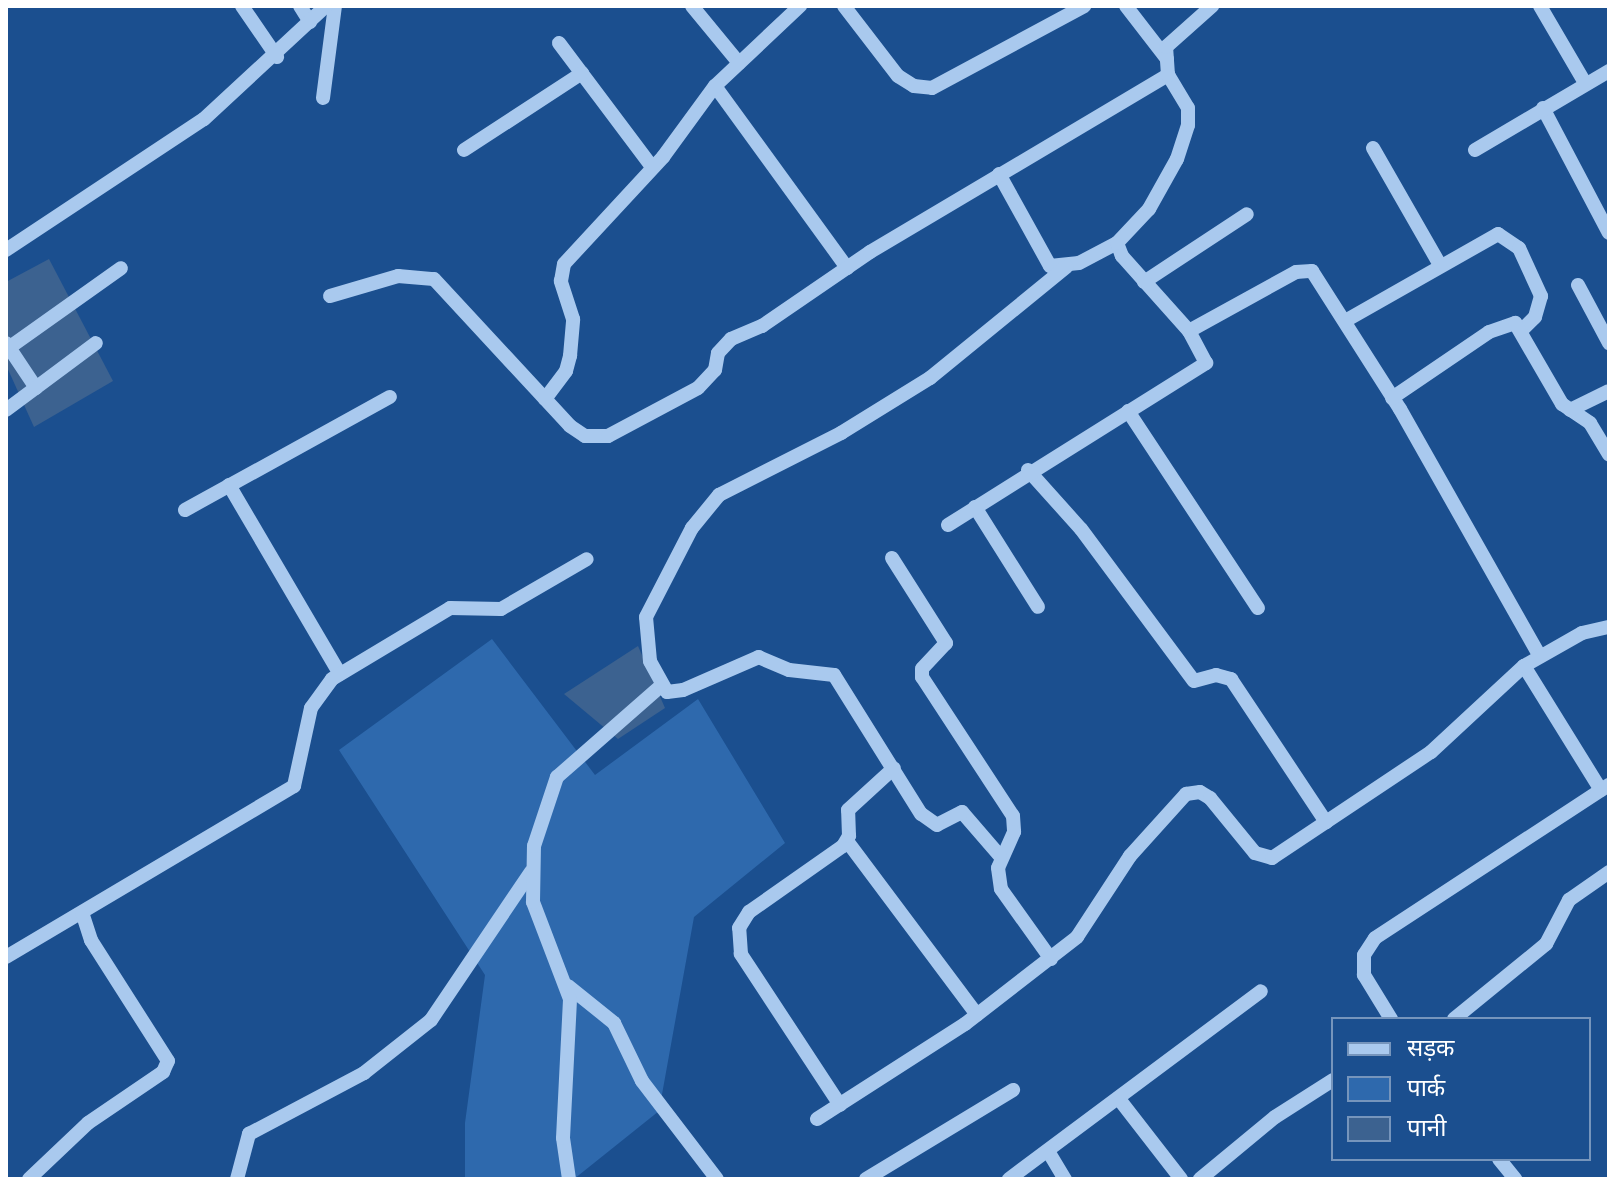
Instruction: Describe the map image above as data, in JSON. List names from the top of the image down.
{
  "legend": ["सड़क", "पार्क", "पानी"]
}
